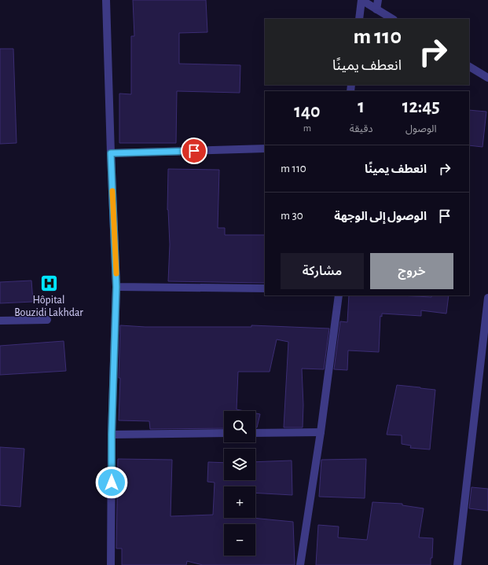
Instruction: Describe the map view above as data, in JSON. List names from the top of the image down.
{
  "places": {
    "hospital": ["Hôpital Bouzidi Lakhdar"]
  },
  "page": {
    "turn": ["110 m", "انعطف يمينًا"],
    "eta": [
      "12:45",
      "الوصول",
      "1",
      "دقيقة",
      "140",
      "m"
    ],
    "list": [
      {
        "name": "انعطف يمينًا",
        "value": "110 m"
      },
      {
        "name": "الوصول إلى الوجهة",
        "value": "30 m"
      }
    ],
    "buttons": ["خروج", "مشاركة"],
    "map_buttons": ["+", "−"]
  }
}
